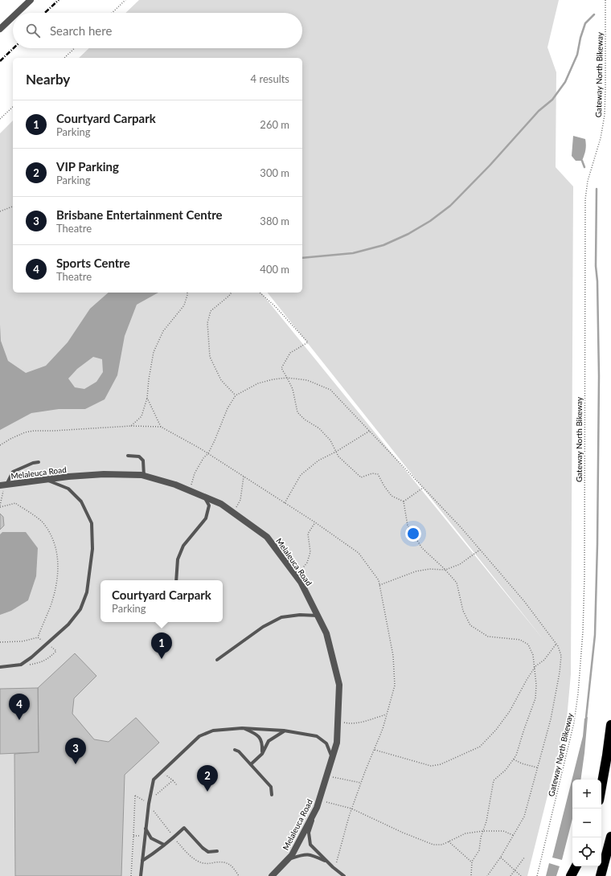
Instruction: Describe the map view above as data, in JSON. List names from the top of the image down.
{
  "streets": {
    "street": ["Melaleuca Road"],
    "path": ["Gateway North Bikeway"]
  },
  "page": {
    "search": "Search here",
    "heading": ["Nearby", "4 results"],
    "list": [
      {
        "mark": "1",
        "name": "Courtyard Carpark",
        "note": "Parking",
        "value": "260 m"
      },
      {
        "mark": "2",
        "name": "VIP Parking",
        "note": "Parking",
        "value": "300 m"
      },
      {
        "mark": "3",
        "name": "Brisbane Entertainment Centre",
        "note": "Theatre",
        "value": "380 m"
      },
      {
        "mark": "4",
        "name": "Sports Centre",
        "note": "Theatre",
        "value": "400 m"
      }
    ],
    "popup": ["Courtyard Carpark", "Parking"],
    "pins": [
      "1",
      "4",
      "3",
      "2"
    ],
    "map_buttons": ["+", "−"]
  }
}
